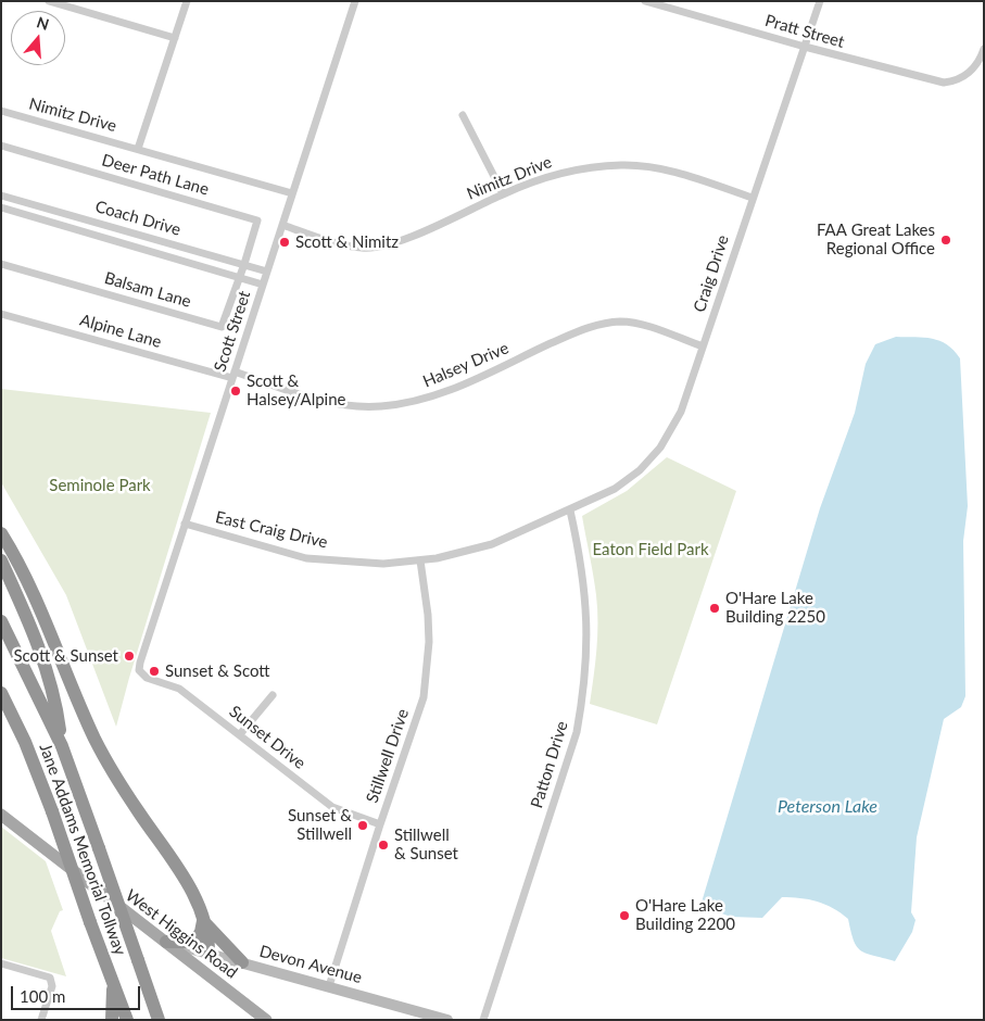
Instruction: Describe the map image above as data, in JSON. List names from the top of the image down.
{
  "streets": {
    "highway": ["Jane Addams Memorial Tollway"],
    "main road": ["West Higgins Road", "Devon Avenue"],
    "street": [
      "Pratt Street",
      "Nimitz Drive",
      "Deer Path Lane",
      "Coach Drive",
      "Craig Drive",
      "Balsam Lane",
      "Alpine Lane",
      "Scott Street",
      "Halsey Drive",
      "East Craig Drive",
      "Sunset Drive",
      "Stillwell Drive",
      "Patton Drive"
    ]
  },
  "crossings": [
    ["Pratt Street", "Craig Drive"],
    ["Nimitz Drive", "Craig Drive"],
    ["Nimitz Drive", "Scott Street"],
    ["Deer Path Lane", "Coach Drive"],
    ["Deer Path Lane", "Balsam Lane"],
    ["Coach Drive", "Balsam Lane"],
    ["Coach Drive", "Scott Street"],
    ["Craig Drive", "Halsey Drive"],
    ["Craig Drive", "East Craig Drive"],
    ["Craig Drive", "Patton Drive"],
    ["Alpine Lane", "Scott Street"],
    ["Alpine Lane", "Halsey Drive"],
    ["Scott Street", "Halsey Drive"],
    ["Scott Street", "East Craig Drive"],
    ["Scott Street", "Sunset Drive"],
    ["East Craig Drive", "Stillwell Drive"],
    ["East Craig Drive", "Patton Drive"],
    ["Sunset Drive", "Stillwell Drive"],
    ["Stillwell Drive", "Devon Avenue"],
    ["West Higgins Road", "Devon Avenue"]
  ],
  "water": ["Peterson Lake"],
  "parks": ["Seminole Park", "Eaton Field Park"],
  "places": [
    "FAA Great Lakes Regional Office",
    "Scott & Nimitz",
    "Scott & Halsey/Alpine",
    "O'Hare Lake Building 2250",
    "Scott & Sunset",
    "Sunset & Scott",
    "Sunset & Stillwell",
    "Stillwell & Sunset",
    "O'Hare Lake Building 2200"
  ],
  "scale_bar": "100 m",
  "north": "top"
}
